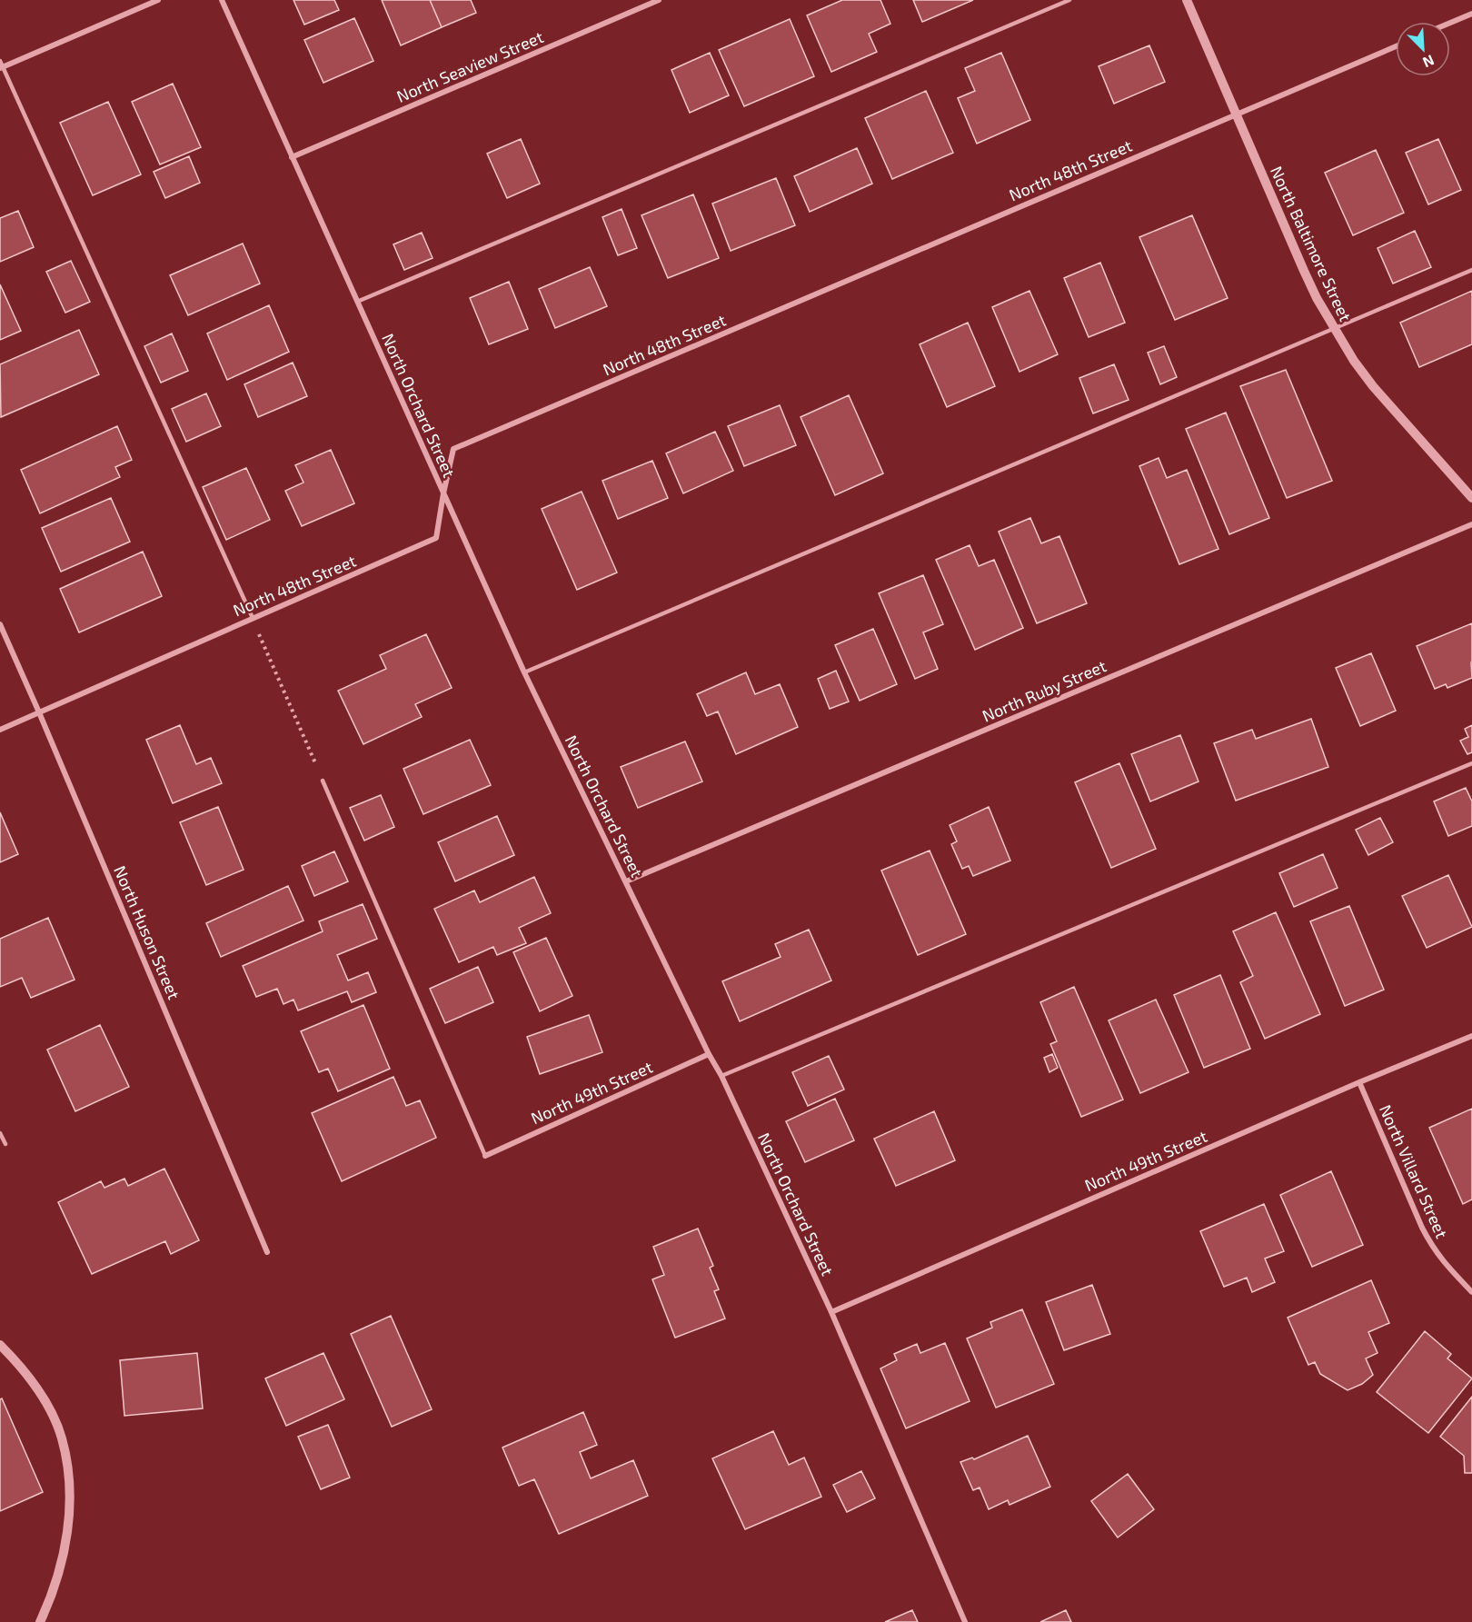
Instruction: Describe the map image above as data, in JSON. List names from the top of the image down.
{
  "streets": {
    "street": [
      "North Seaview Street",
      "North 48th Street",
      "North Baltimore Street",
      "North Orchard Street",
      "North Ruby Street",
      "North Huson Street",
      "North 49th Street",
      "North Villard Street"
    ]
  },
  "crossings": [
    ["North Seaview Street", "North Orchard Street"],
    ["North 48th Street", "North Baltimore Street"],
    ["North 48th Street", "North Orchard Street"],
    ["North 48th Street", "North Huson Street"],
    ["North Orchard Street", "North Ruby Street"],
    ["North Orchard Street", "North 49th Street"],
    ["North 49th Street", "North Villard Street"]
  ],
  "north": "bottom right"
}
